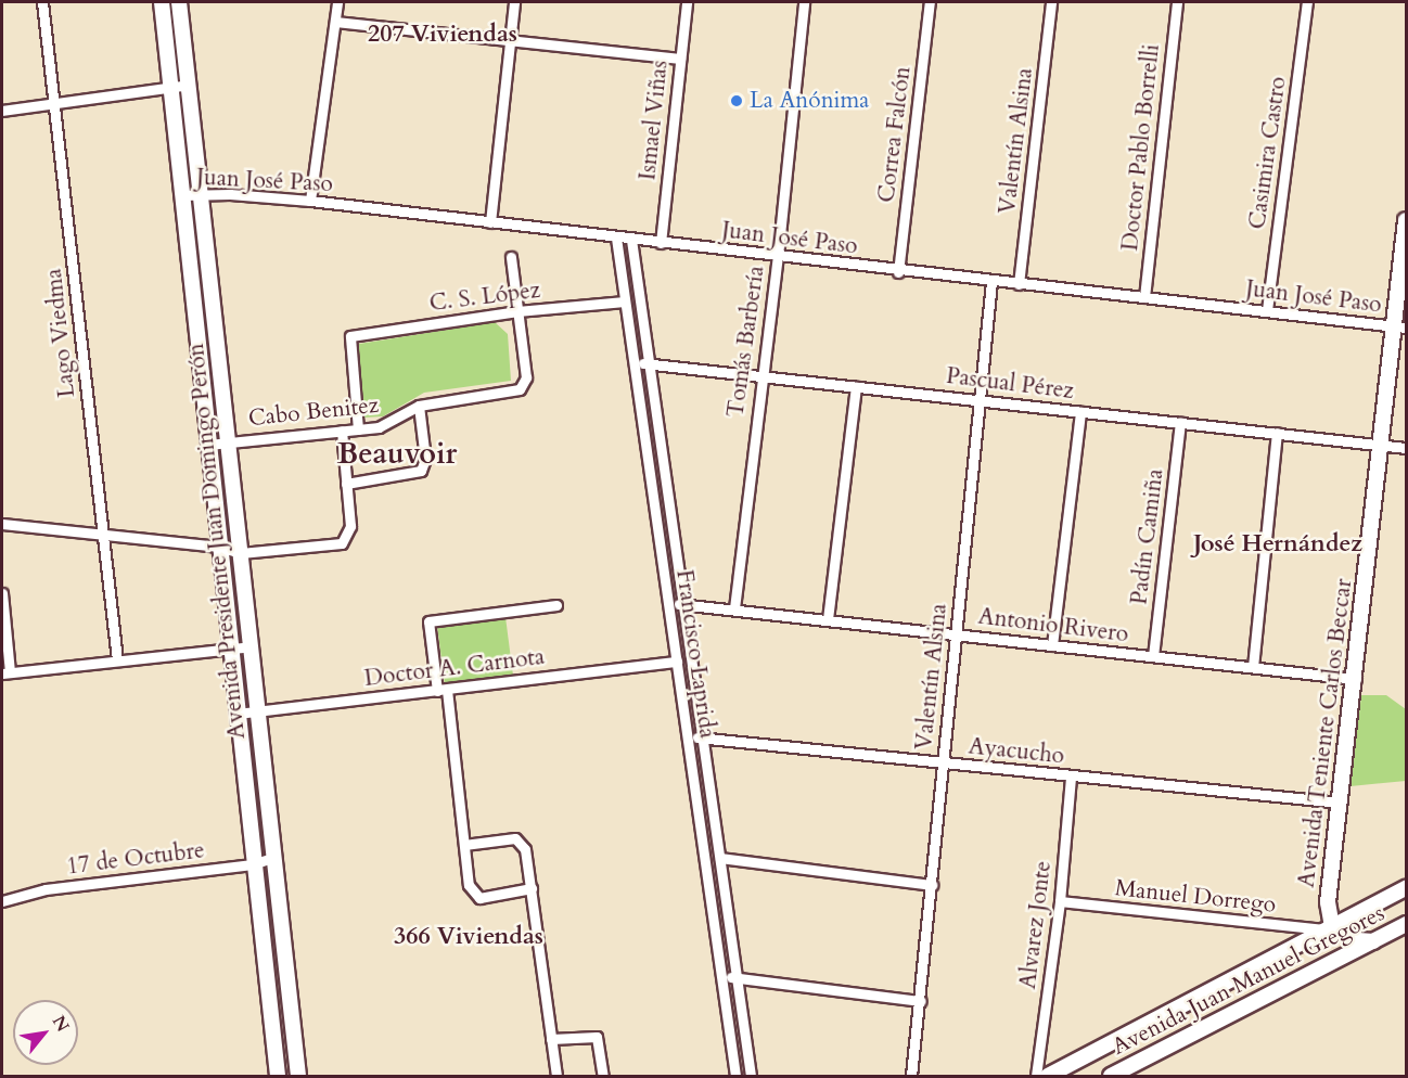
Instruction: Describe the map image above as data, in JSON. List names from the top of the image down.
{
  "streets": {
    "main road": ["Avenida Presidente Juan Domingo Perón", "Avenida Teniente Carlos Beccar", "Avenida Juan Manuel Gregores"],
    "street": [
      "Ismael Viñas",
      "Correa Falcón",
      "Valentín Alsina",
      "Doctor Pablo Borrelli",
      "Casimira Castro",
      "Juan José Paso",
      "C. S. López",
      "Lago Viedma",
      "Tomás Barbería",
      "Pascual Pérez",
      "Cabo Benitez",
      "Padín Camiña",
      "Antonio Rivero",
      "Francisco Laprida",
      "Doctor A. Carnota",
      "Ayacucho",
      "17 de Octubre",
      "Manuel Dorrego",
      "Alvarez Jonte"
    ]
  },
  "crossings": [
    ["Ismael Viñas", "Juan José Paso"],
    ["Correa Falcón", "Juan José Paso"],
    ["Valentín Alsina", "Juan José Paso"],
    ["Valentín Alsina", "Pascual Pérez"],
    ["Valentín Alsina", "Antonio Rivero"],
    ["Valentín Alsina", "Ayacucho"],
    ["Doctor Pablo Borrelli", "Juan José Paso"],
    ["Casimira Castro", "Juan José Paso"],
    ["Juan José Paso", "Tomás Barbería"],
    ["Juan José Paso", "Avenida Presidente Juan Domingo Perón"],
    ["Juan José Paso", "Francisco Laprida"],
    ["Juan José Paso", "Avenida Teniente Carlos Beccar"],
    ["C. S. López", "Cabo Benitez"],
    ["C. S. López", "Francisco Laprida"],
    ["Tomás Barbería", "Pascual Pérez"],
    ["Tomás Barbería", "Antonio Rivero"],
    ["Pascual Pérez", "Padín Camiña"],
    ["Pascual Pérez", "Francisco Laprida"],
    ["Pascual Pérez", "Avenida Teniente Carlos Beccar"],
    ["Cabo Benitez", "Avenida Presidente Juan Domingo Perón"],
    ["Padín Camiña", "Antonio Rivero"],
    ["Avenida Presidente Juan Domingo Perón", "Doctor A. Carnota"],
    ["Avenida Presidente Juan Domingo Perón", "17 de Octubre"],
    ["Antonio Rivero", "Francisco Laprida"],
    ["Antonio Rivero", "Avenida Teniente Carlos Beccar"],
    ["Francisco Laprida", "Doctor A. Carnota"],
    ["Francisco Laprida", "Ayacucho"],
    ["Avenida Teniente Carlos Beccar", "Ayacucho"],
    ["Avenida Teniente Carlos Beccar", "Manuel Dorrego"],
    ["Avenida Teniente Carlos Beccar", "Avenida Juan Manuel Gregores"],
    ["Ayacucho", "Alvarez Jonte"],
    ["Manuel Dorrego", "Alvarez Jonte"],
    ["Manuel Dorrego", "Avenida Juan Manuel Gregores"]
  ],
  "districts": [
    "207 Viviendas",
    "Beauvoir",
    "José Hernández",
    "366 Viviendas"
  ],
  "places": ["La Anónima"],
  "north": "top right"
}
